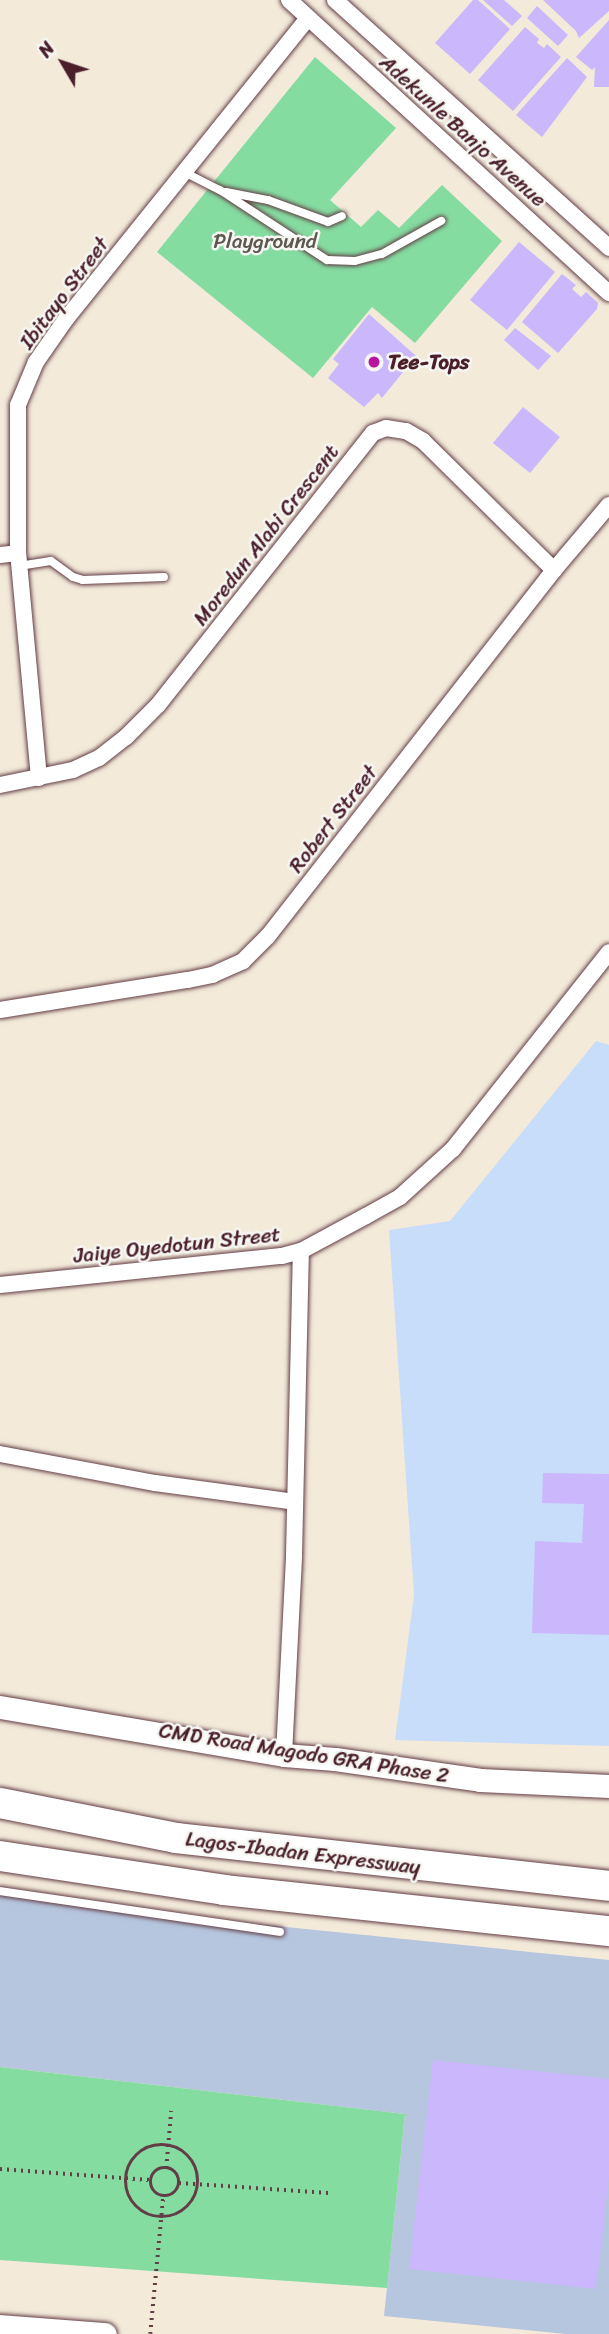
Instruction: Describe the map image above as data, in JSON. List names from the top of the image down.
{
  "streets": {
    "highway": ["Lagos-Ibadan Expressway"],
    "street": [
      "Adekunle Banjo Avenue",
      "Ibitayo Street",
      "Moredun Alabi Crescent",
      "Robert Street",
      "Jaiye Oyedotun Street",
      "CMD Road Magodo GRA Phase 2"
    ]
  },
  "crossings": [
    ["Adekunle Banjo Avenue", "Ibitayo Street"],
    ["Ibitayo Street", "Moredun Alabi Crescent"],
    ["Moredun Alabi Crescent", "Robert Street"]
  ],
  "parks": ["Playground"],
  "places": ["Tee-Tops"],
  "north": "top left"
}
